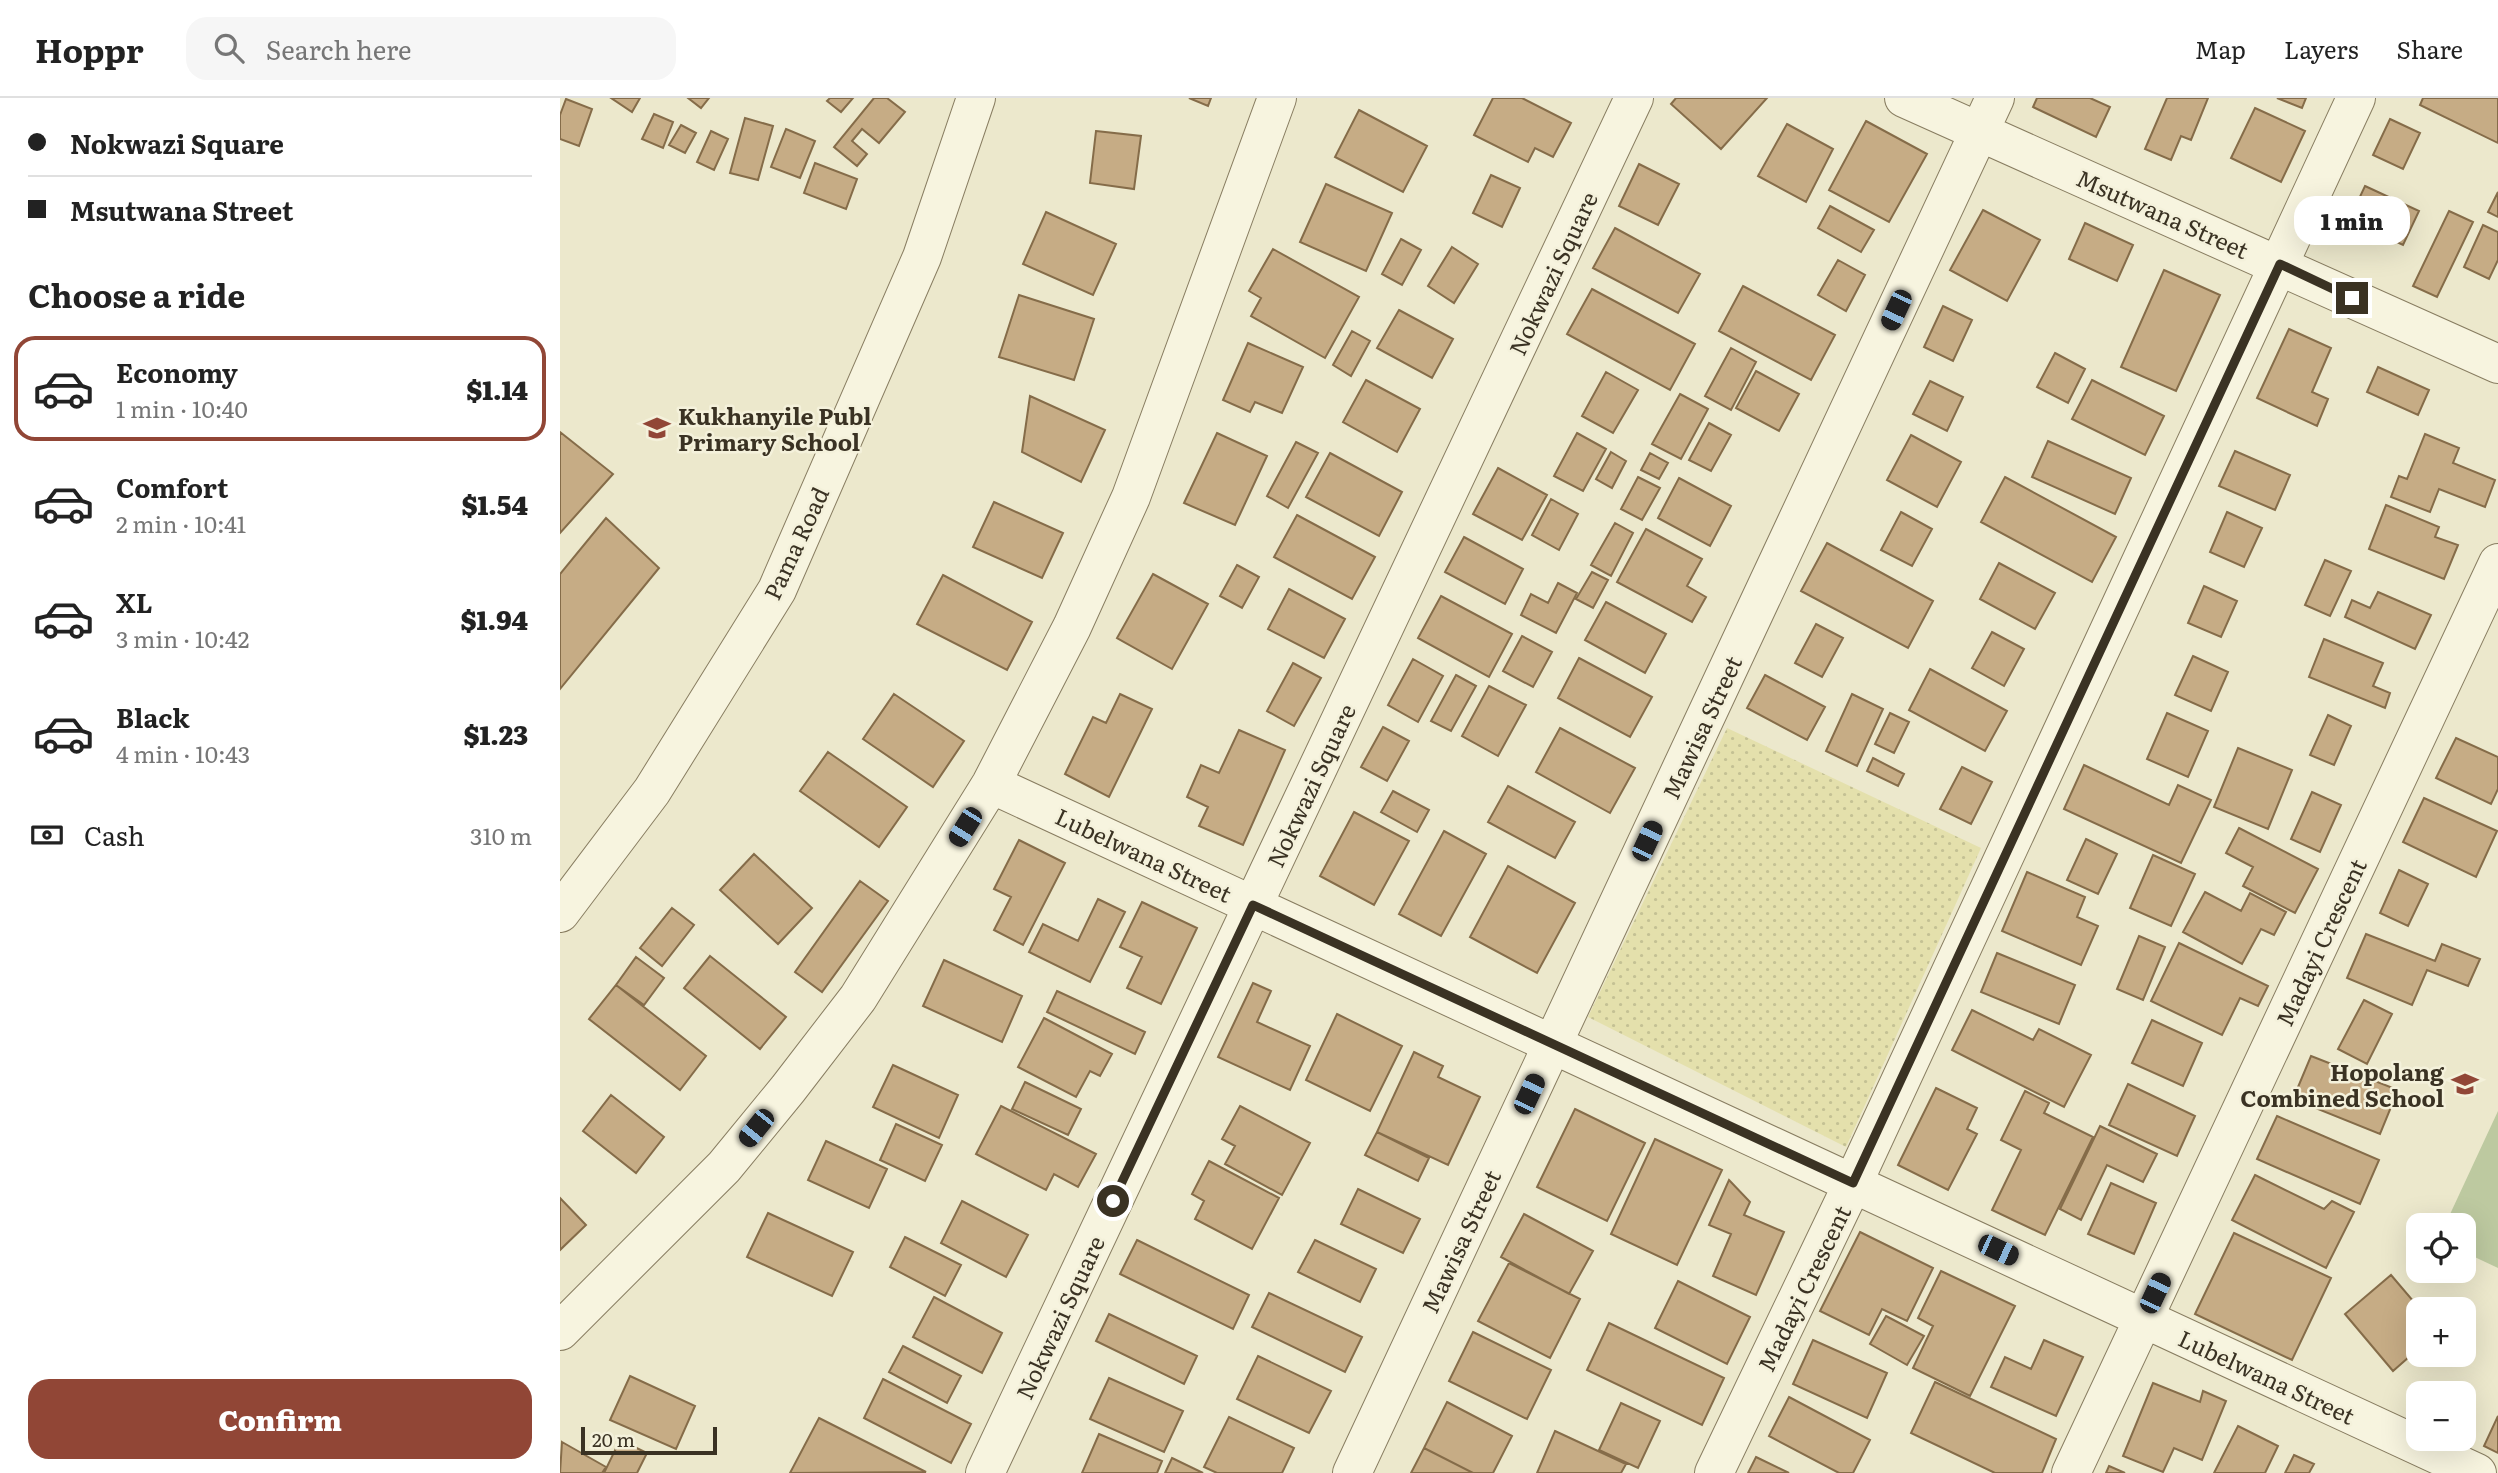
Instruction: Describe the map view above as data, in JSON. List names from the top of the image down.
{
  "streets": {
    "street": [
      "Msutwana Street",
      "Nokwazi Square",
      "Pama Road",
      "Mawisa Street",
      "Lubelwana Street",
      "Madayi Crescent"
    ]
  },
  "crossings": [
    ["Msutwana Street", "Mawisa Street"],
    ["Msutwana Street", "Madayi Crescent"],
    ["Nokwazi Square", "Lubelwana Street"],
    ["Mawisa Street", "Lubelwana Street"],
    ["Lubelwana Street", "Madayi Crescent"]
  ],
  "places": {
    "school or university": ["Kukhanyile Publ Primary School", "Hopolang Combined School"]
  },
  "scale_bar": "20 m",
  "page": {
    "header": "Hoppr",
    "search": "Search here",
    "nav": ["Map", "Layers", "Share"],
    "banner": ["Nokwazi Square", "Msutwana Street"],
    "bubble": "1 min",
    "heading": "Choose a ride",
    "list": [
      {
        "name": "Economy",
        "note": "1 min · 10:40",
        "value": "$1.14"
      },
      {
        "name": "Comfort",
        "note": "2 min · 10:41",
        "value": "$1.54"
      },
      {
        "name": "XL",
        "note": "3 min · 10:42",
        "value": "$1.94"
      },
      {
        "name": "Black",
        "note": "4 min · 10:43",
        "value": "$1.23"
      }
    ],
    "pay": ["Cash", "310 m"],
    "map_buttons": ["+", "−"],
    "buttons": "Confirm",
    "scale": "20 m"
  }
}
